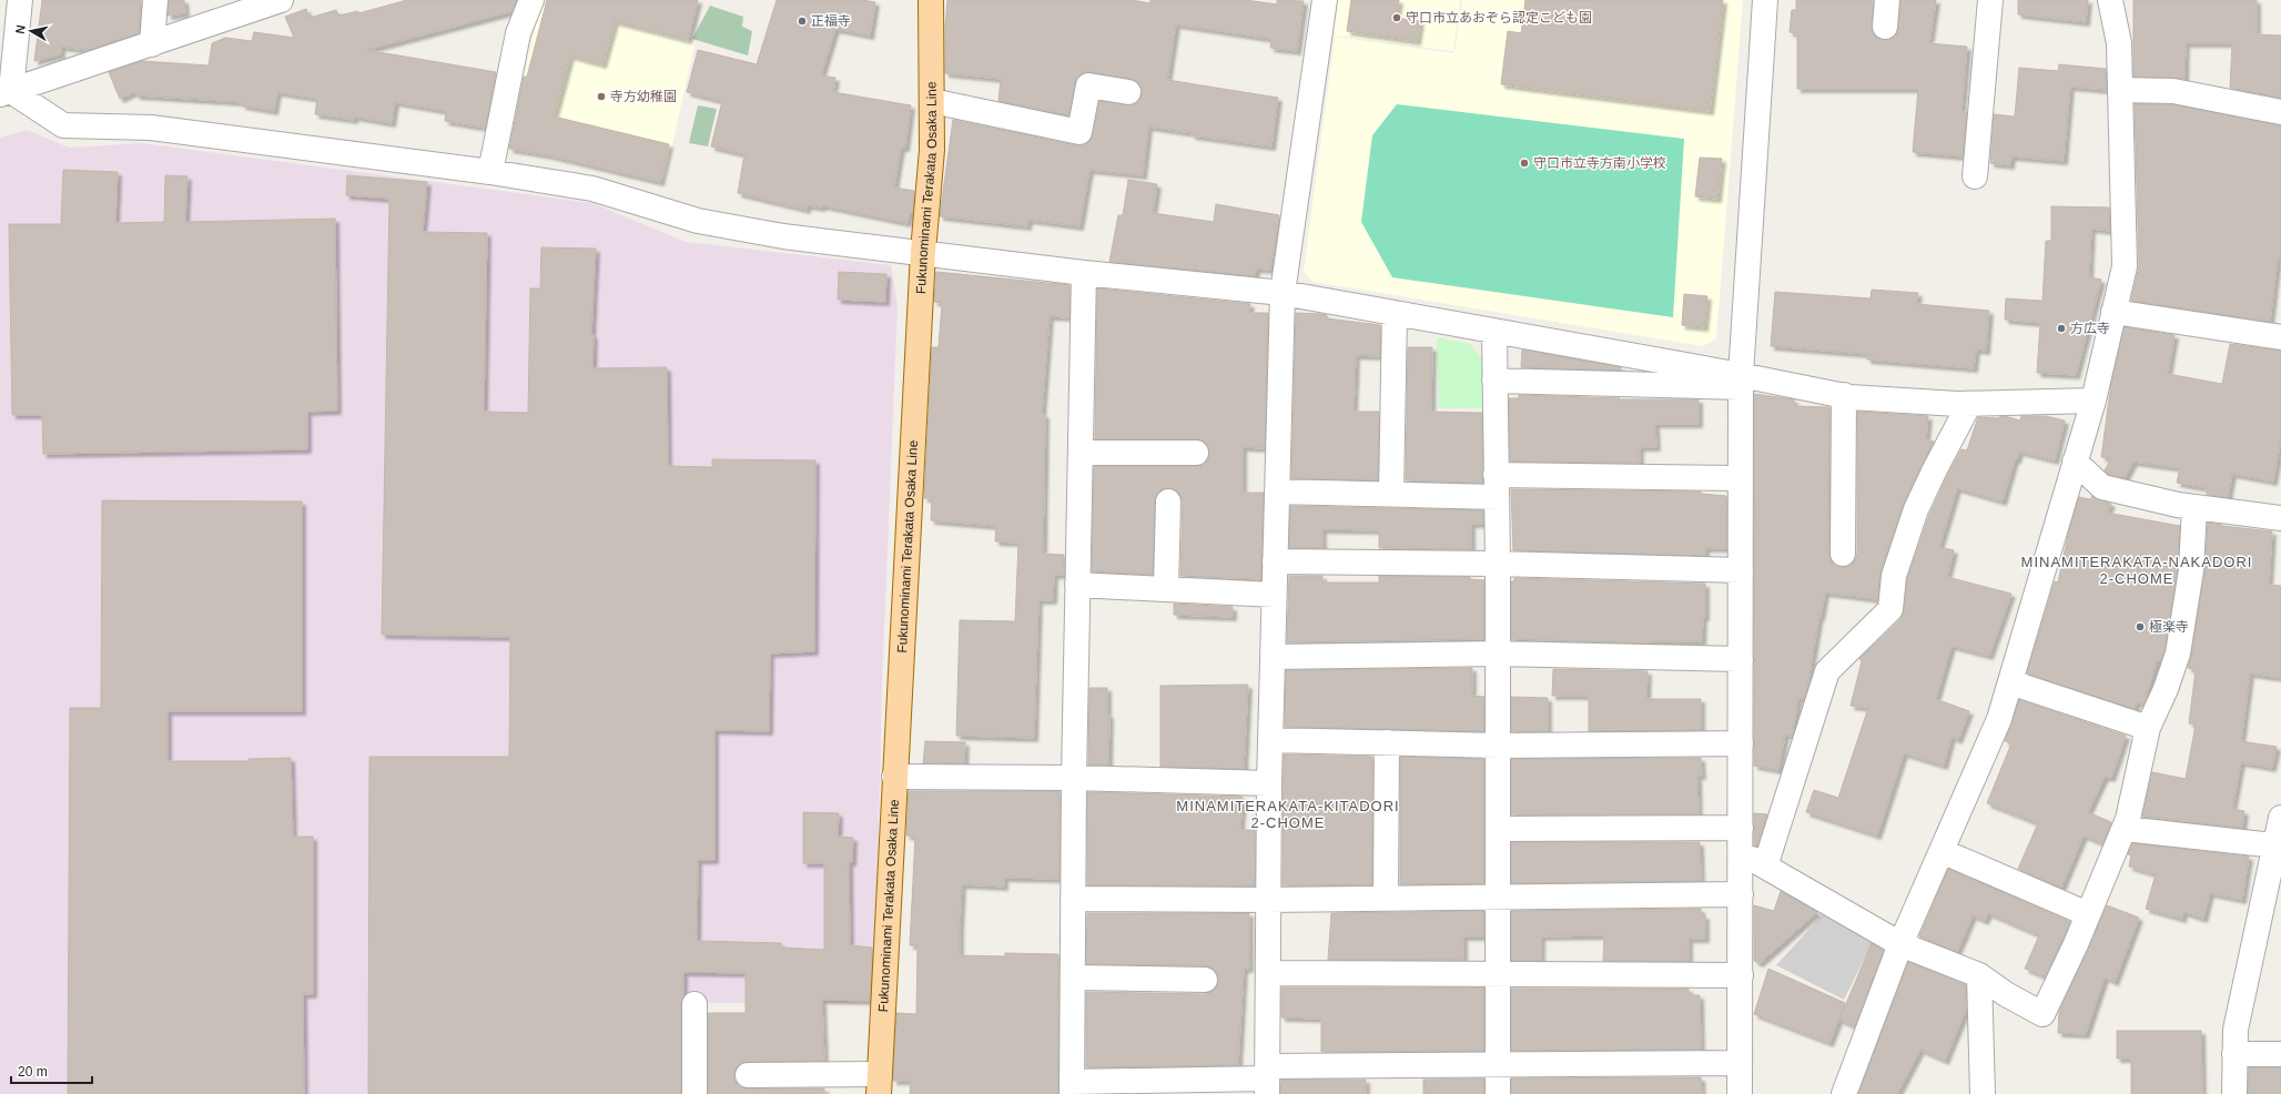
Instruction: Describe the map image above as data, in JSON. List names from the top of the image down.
{
  "streets": {
    "main road": ["Fukunominami Terakata Osaka Line"]
  },
  "districts": ["MINAMITERAKATA-NAKADORI 2-CHOME", "MINAMITERAKATA-KITADORI 2-CHOME"],
  "places": [
    "守口市立あおぞら認定こども園",
    "正福寺",
    "寺方幼稚園",
    "守口市立寺方南小学校",
    "方広寺",
    "極楽寺"
  ],
  "scale_bar": "20 m",
  "north": "left"
}
